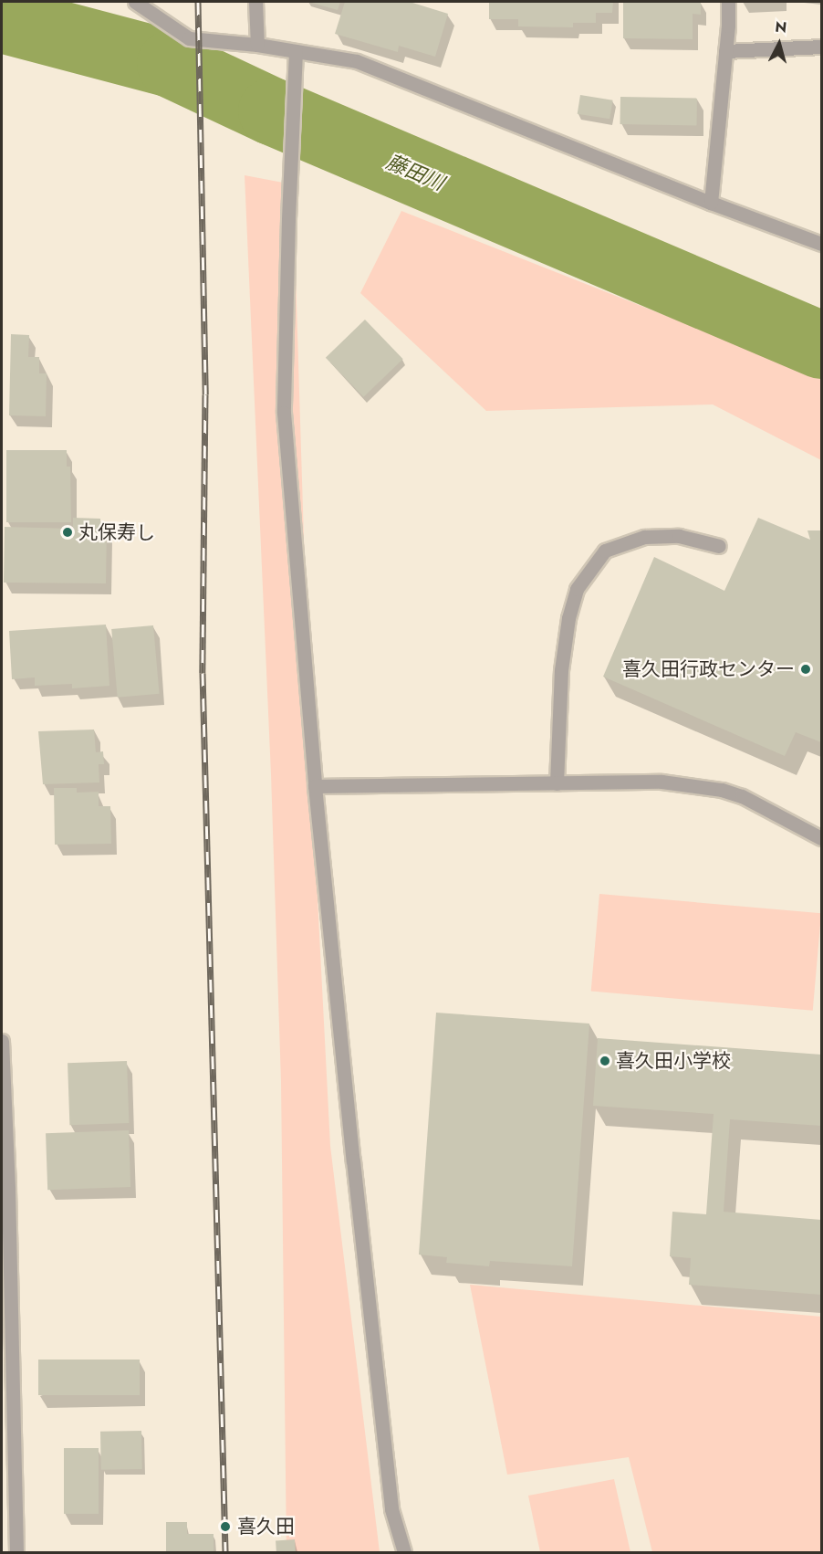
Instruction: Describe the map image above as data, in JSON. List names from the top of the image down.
{
  "water": ["藤田川"],
  "places": [
    "丸保寿し",
    "喜久田行政センター",
    "喜久田小学校",
    "喜久田"
  ],
  "north": "top"
}
